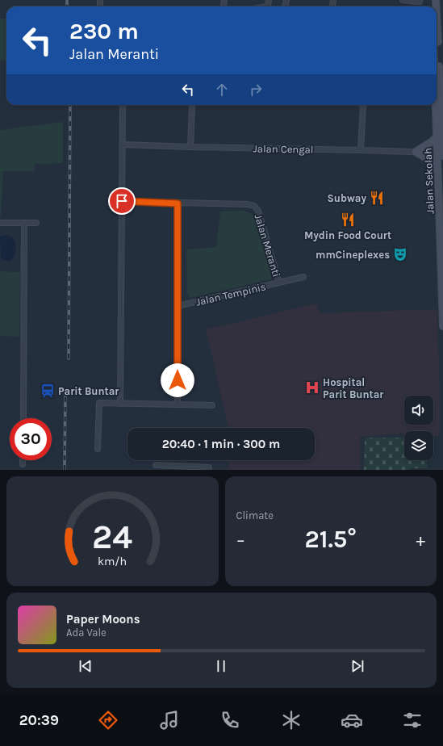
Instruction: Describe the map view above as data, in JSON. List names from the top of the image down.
{
  "streets": {
    "street": [
      "Jalan Cengal",
      "Jalan Sekolah",
      "Jalan Meranti",
      "Jalan Tempinis"
    ]
  },
  "crossings": [
    ["Jalan Cengal", "Jalan Sekolah"],
    ["Jalan Meranti", "Jalan Tempinis"]
  ],
  "places": {
    "restaurant": ["Subway", "Mydin Food Court"],
    "theatre": ["mmCineplexes"],
    "hospital": ["Hospital Parit Buntar"],
    "station": ["Parit Buntar"]
  },
  "page": {
    "turn": ["230 m", "Jalan Meranti"],
    "limit": "30",
    "trip": "20:40 · 1 min · 300 m",
    "tile": "Climate",
    "heat": ["−", "21.5°", "+"],
    "song": ["Paper Moons", "Ada Vale"],
    "tabs": "20:39",
    "gauge": ["24", "km/h"]
  }
}
